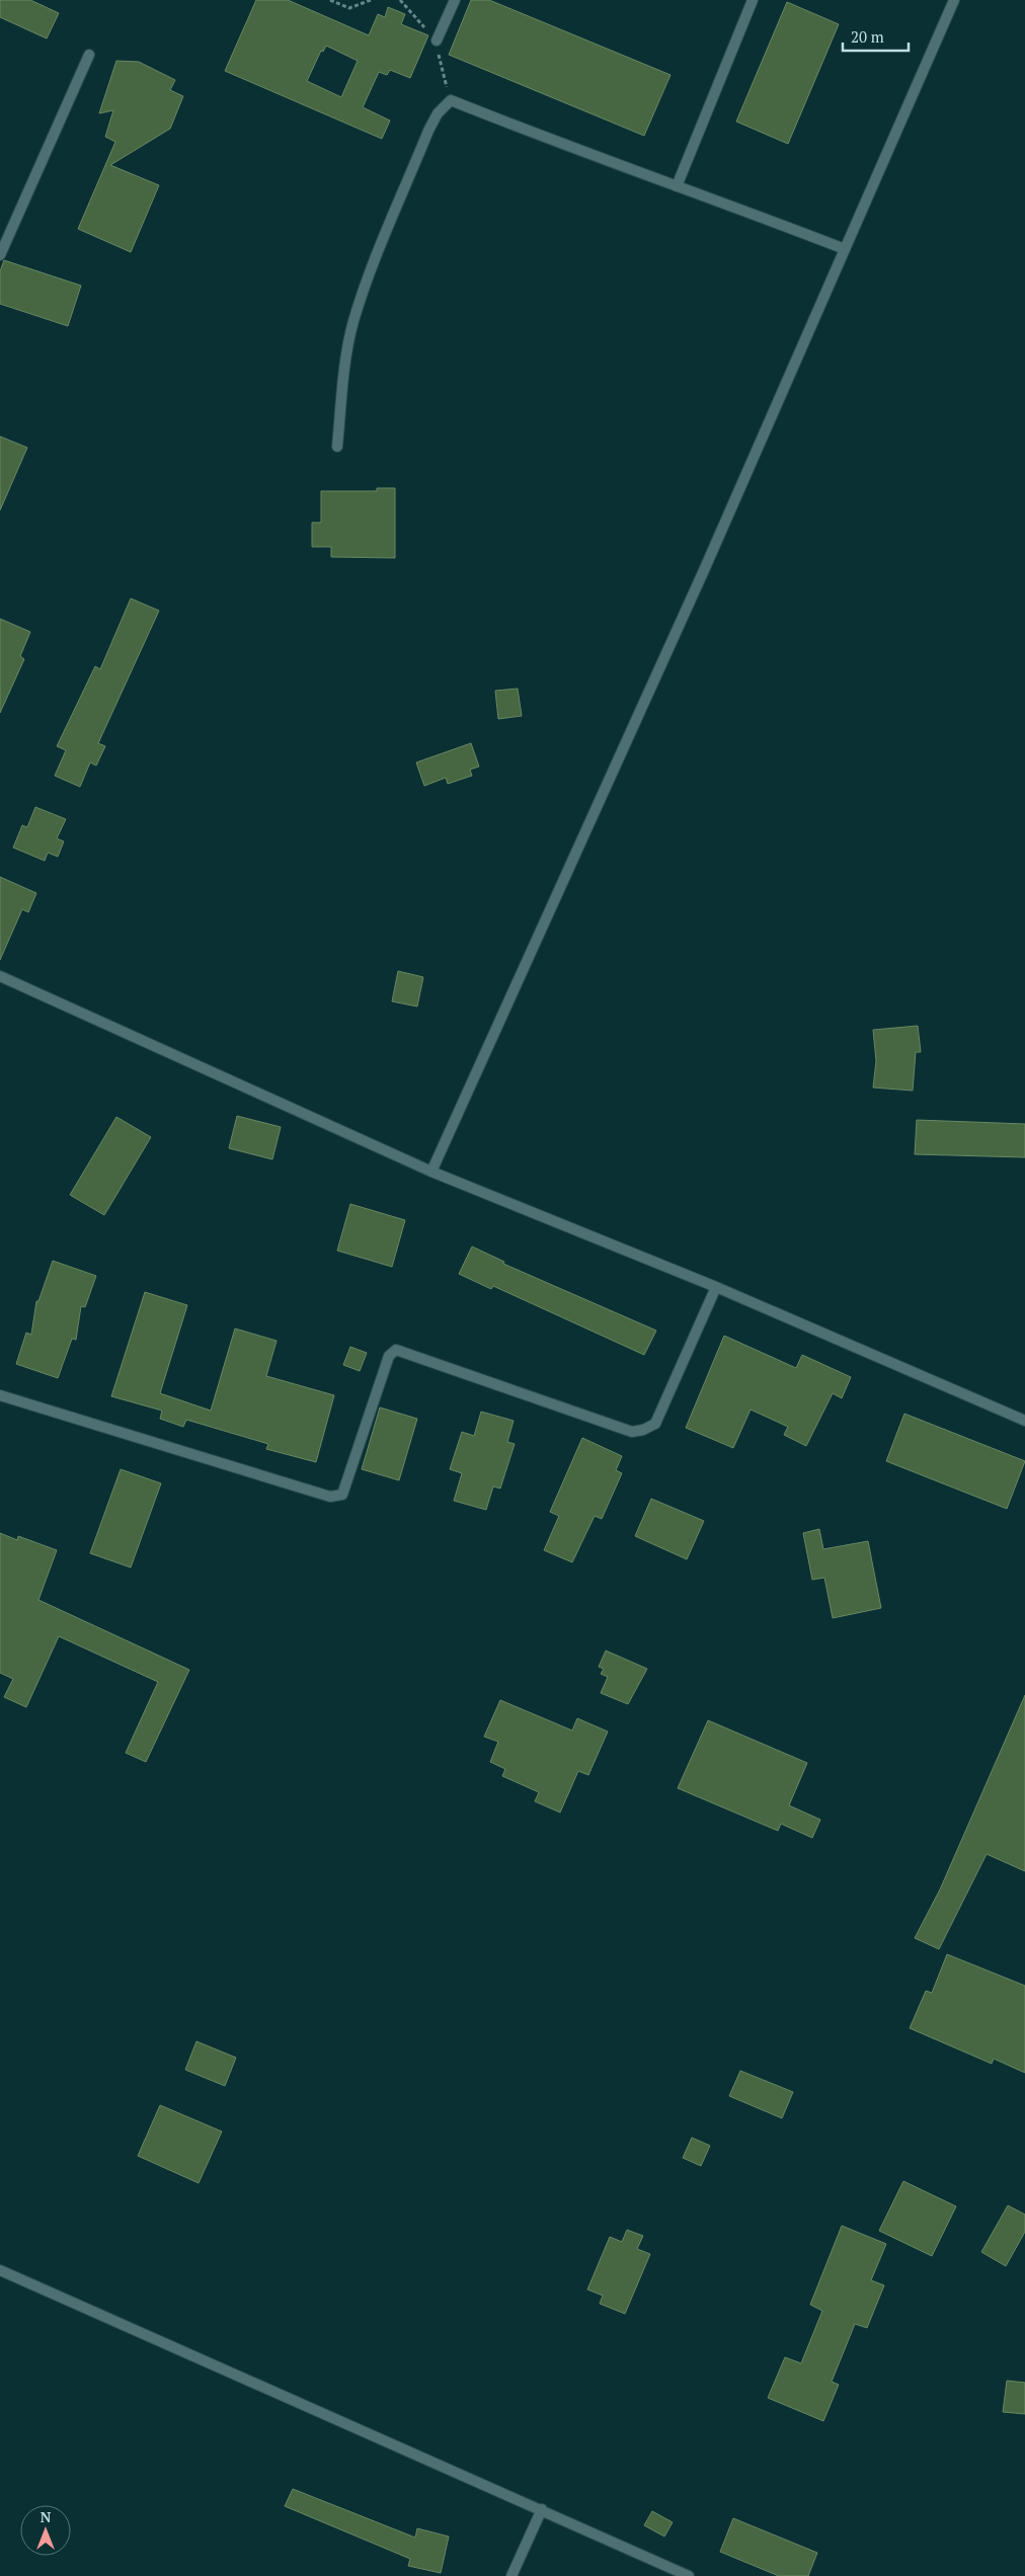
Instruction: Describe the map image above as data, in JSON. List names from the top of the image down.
{
  "scale_bar": "20 m",
  "north": "top"
}
